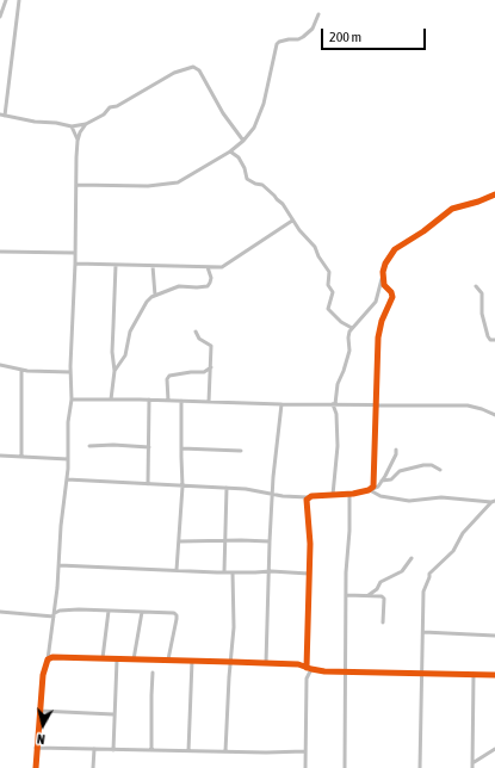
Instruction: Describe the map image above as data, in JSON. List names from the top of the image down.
{
  "scale_bar": "200 m",
  "north": "bottom"
}
